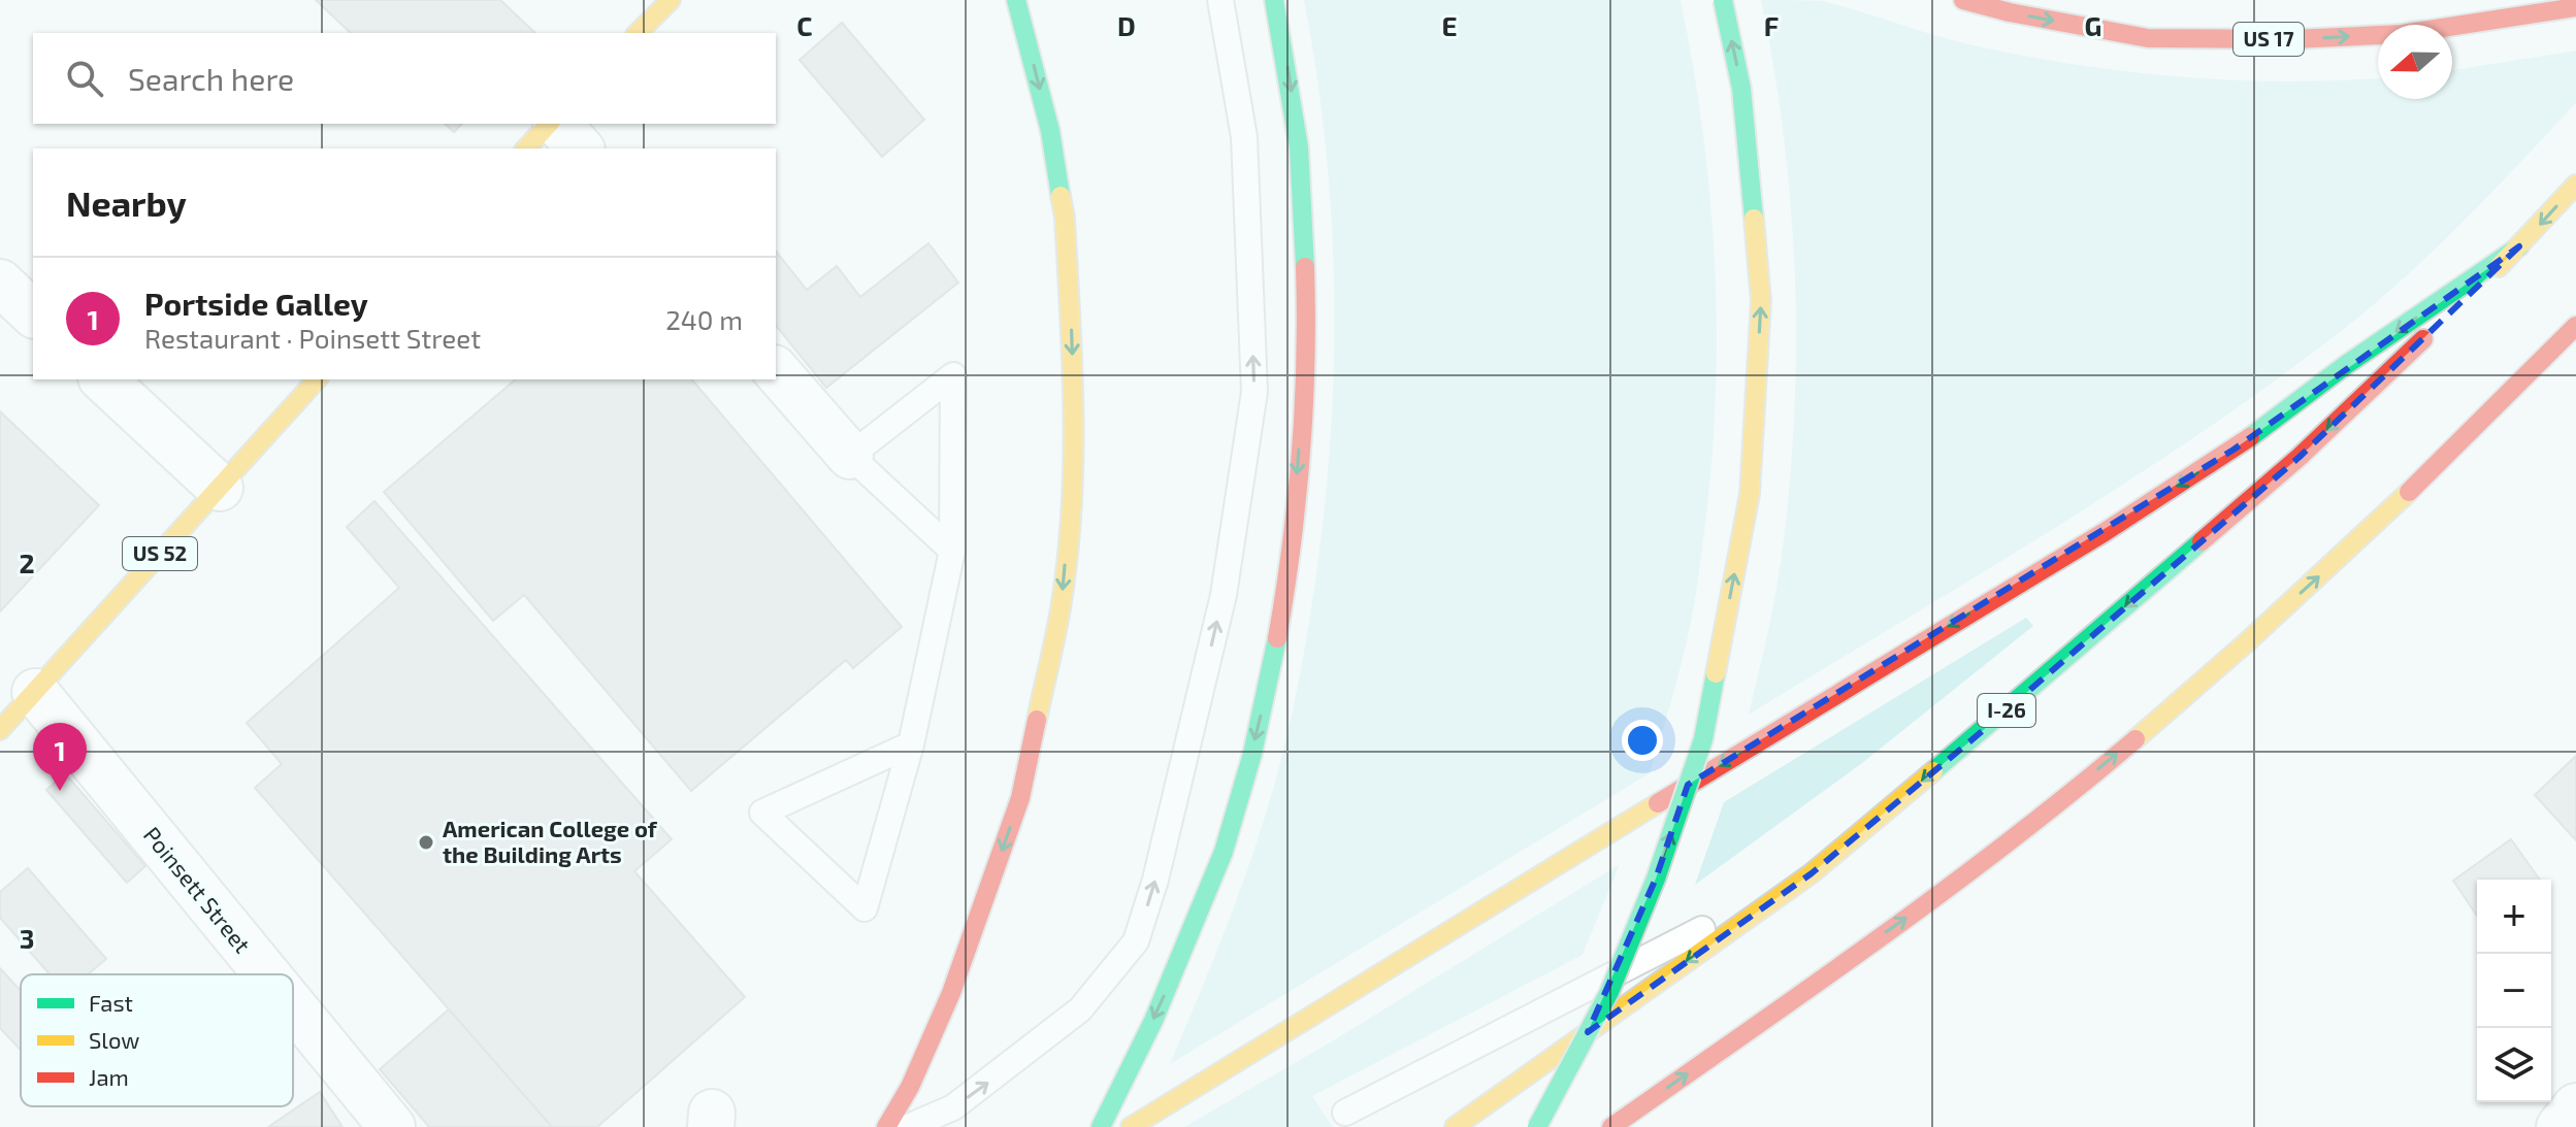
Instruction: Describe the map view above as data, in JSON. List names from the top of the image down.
{
  "streets": {
    "main road": ["US 17", "US 52", "I-26"],
    "street": ["Poinsett Street"]
  },
  "crossings": [
    ["US 52", "Poinsett Street"]
  ],
  "places": ["American College of the Building Arts"],
  "legend": ["Fast", "Slow", "Jam"],
  "north": "left",
  "page": {
    "search": "Search here",
    "heading": "Nearby",
    "list": [
      {
        "mark": "1",
        "name": "Portside Galley",
        "note": "Restaurant · Poinsett Street",
        "value": "240 m"
      }
    ],
    "pins": "1",
    "map_buttons": ["+", "−"]
  },
  "grid": {
    "columns": [
      "C",
      "D",
      "E",
      "F",
      "G"
    ],
    "rows": ["2", "3"]
  }
}
